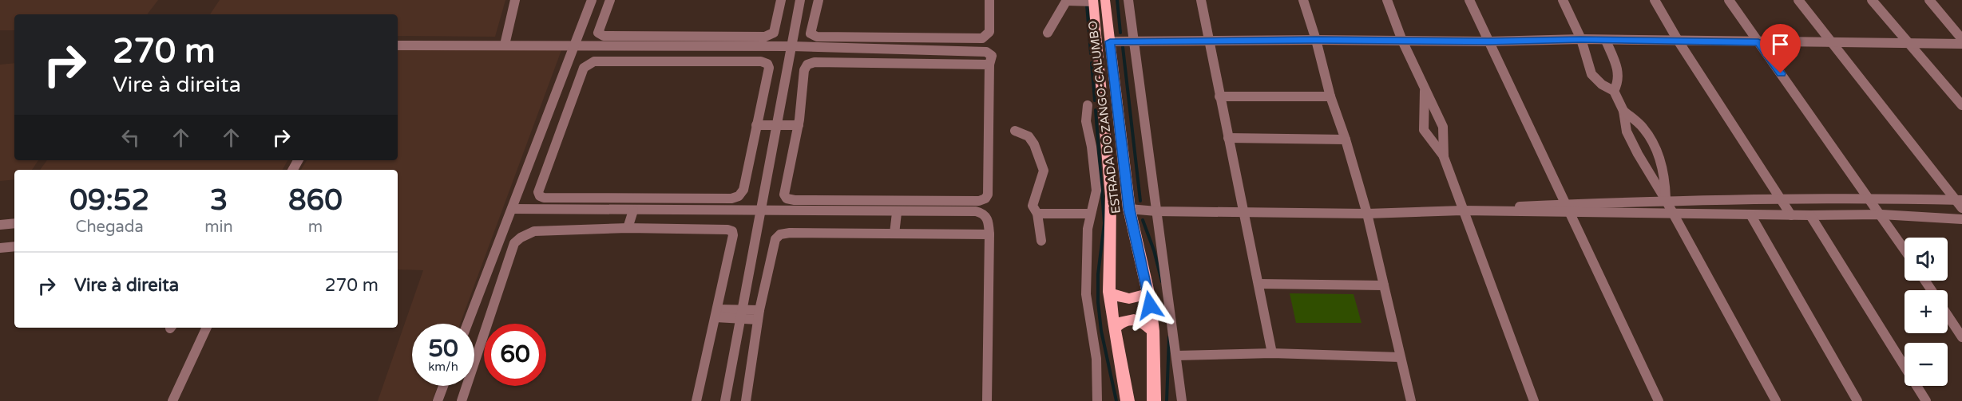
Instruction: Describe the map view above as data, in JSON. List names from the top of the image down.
{
  "streets": {
    "main road": ["ESTRADA DO ZANGO-CALUMBO"]
  },
  "page": {
    "turn": ["270 m", "Vire à direita"],
    "eta": [
      "09:52",
      "Chegada",
      "3",
      "min",
      "860",
      "m"
    ],
    "map_buttons": ["+", "−"],
    "list": [
      {
        "name": "Vire à direita",
        "value": "270 m"
      }
    ],
    "speed": "50 km/h",
    "limit": "60"
  }
}
